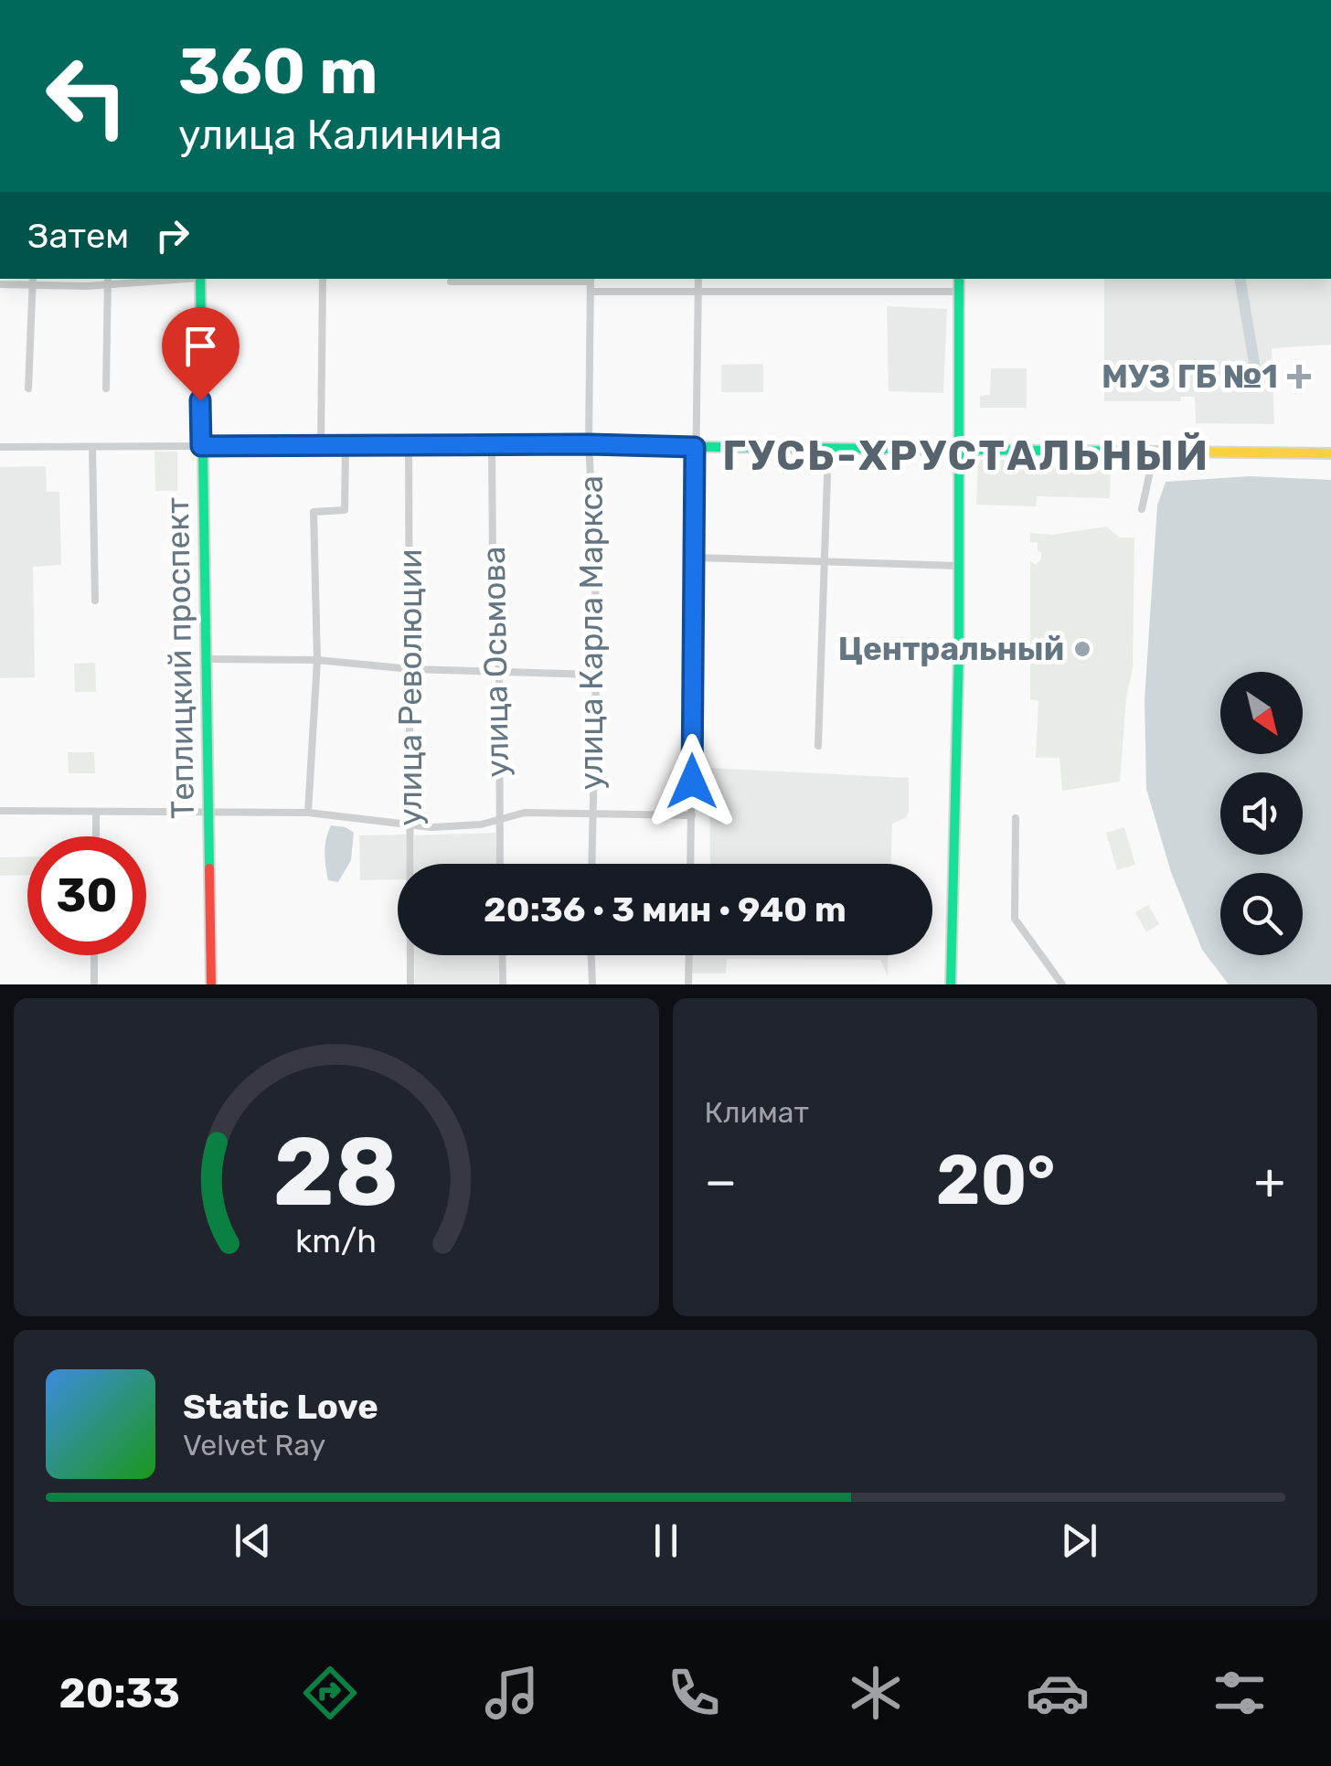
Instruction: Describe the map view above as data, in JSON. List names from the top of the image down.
{
  "streets": {
    "main road": ["Теплицкий проспект"],
    "street": ["улица Карла Маркса", "улица Осьмова", "улица Революции"]
  },
  "districts": ["ГУСЬ-ХРУСТАЛЬНЫЙ"],
  "places": {
    "health": ["МУЗ ГБ №1"],
    "other": ["Центральный"]
  },
  "north": "bottom right",
  "page": {
    "turn": ["360 m", "улица Калинина"],
    "then": "Затем",
    "limit": "30",
    "trip": "20:36 · 3 мин · 940 m",
    "tile": "Климат",
    "heat": ["−", "20°", "+"],
    "song": ["Static Love", "Velvet Ray"],
    "tabs": "20:33",
    "gauge": ["28", "km/h"]
  }
}
